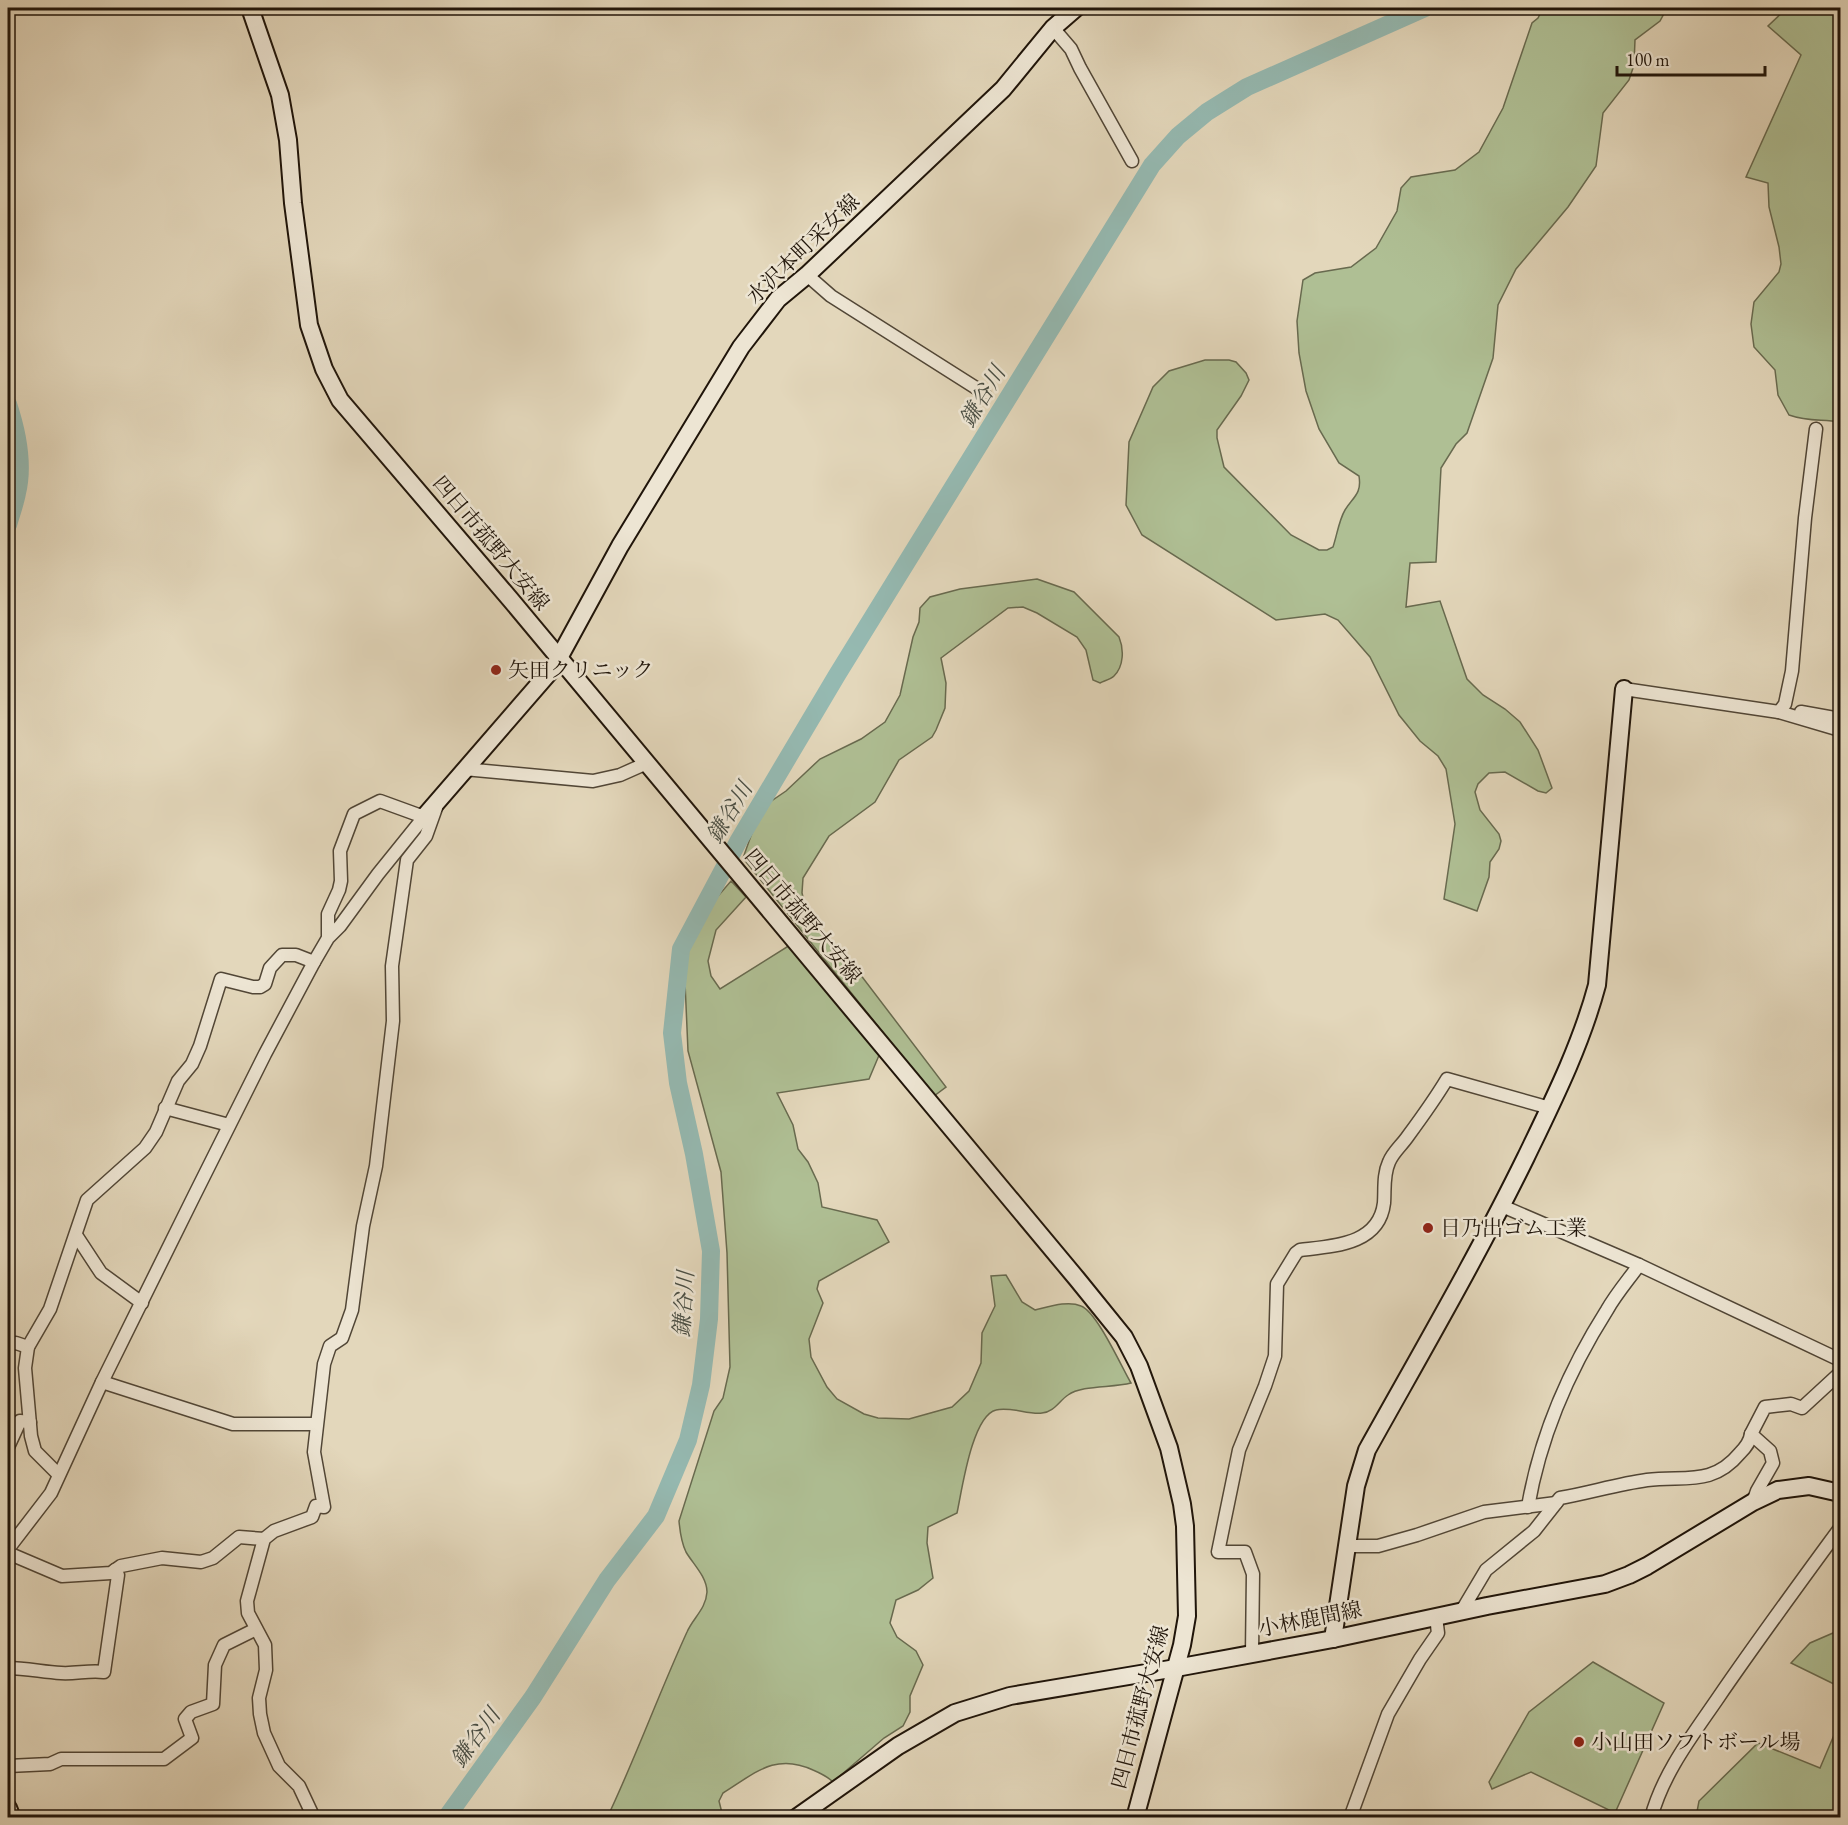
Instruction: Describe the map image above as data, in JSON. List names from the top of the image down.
{
  "streets": {
    "main road": ["水沢本町采女線", "四日市菰野大安線", "小林鹿間線"]
  },
  "crossings": [
    ["水沢本町采女線", "四日市菰野大安線"],
    ["四日市菰野大安線", "小林鹿間線"]
  ],
  "water": ["鎌谷川"],
  "places": ["矢田クリニック", "日乃出ゴム工業", "小山田ソフトボール場"],
  "scale_bar": "100 m"
}
